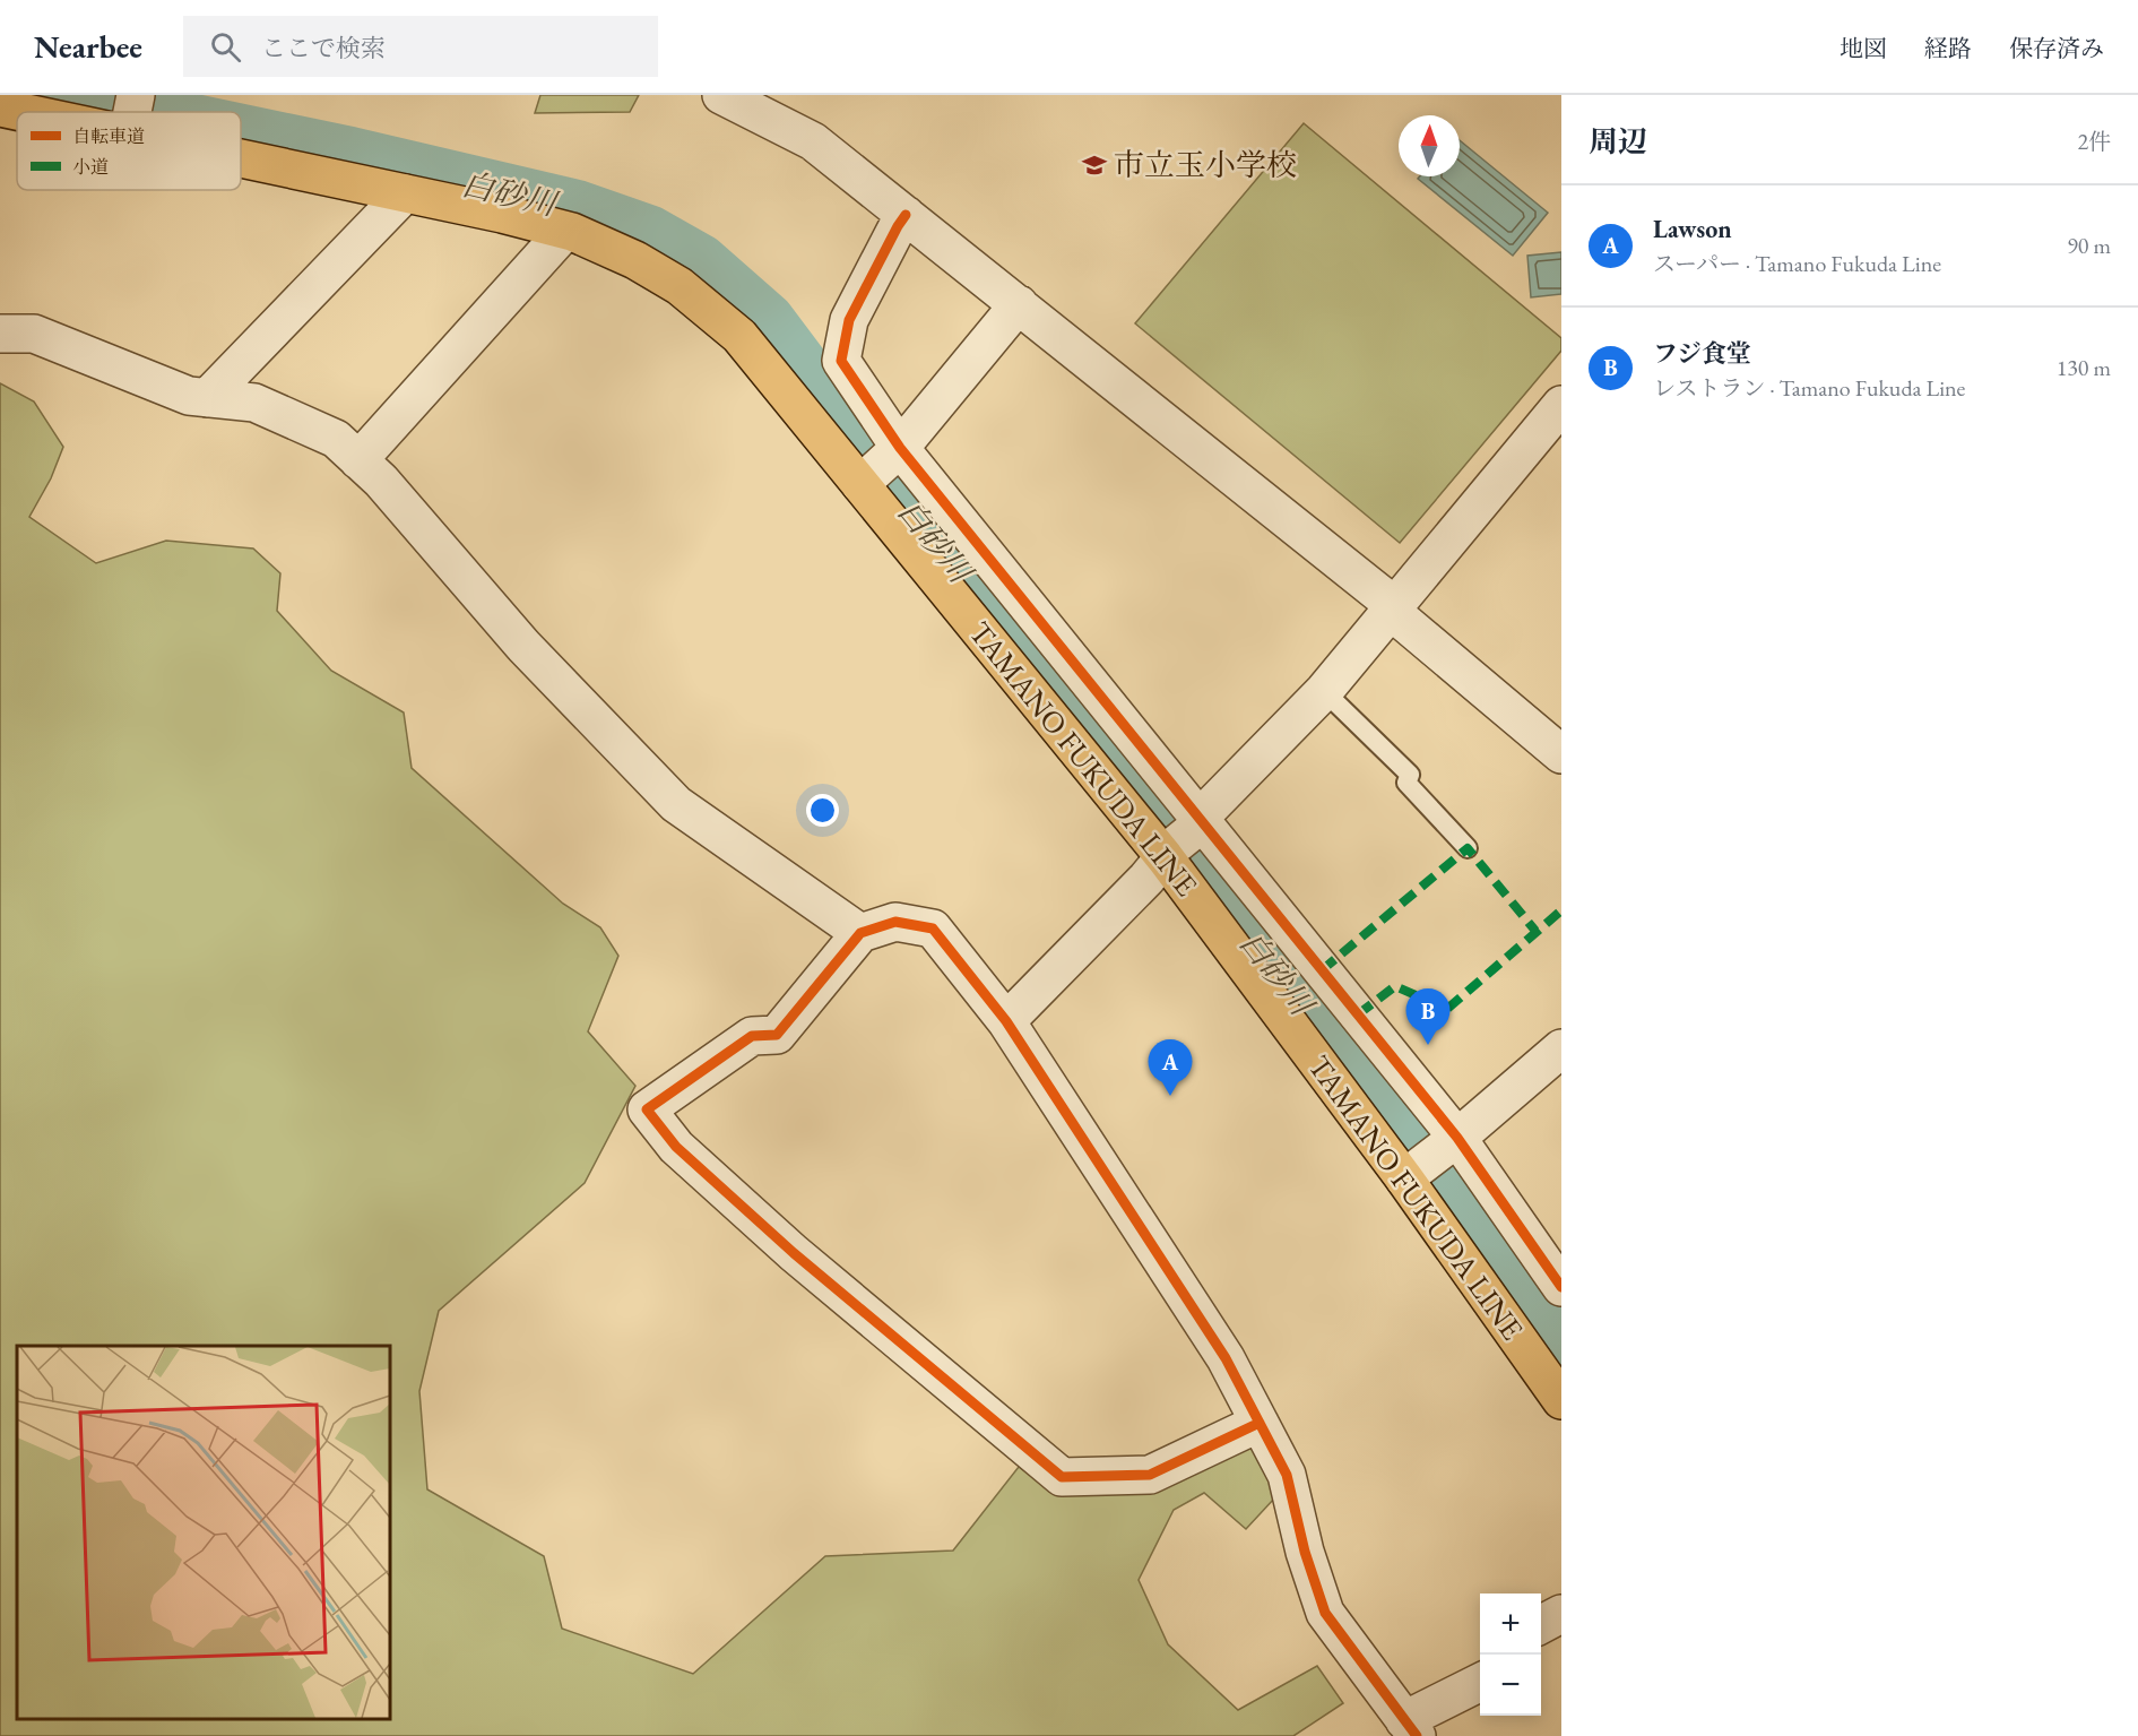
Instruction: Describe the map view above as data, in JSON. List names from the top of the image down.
{
  "streets": {
    "main road": ["TAMANO FUKUDA LINE"]
  },
  "water": ["白砂川"],
  "places": {
    "school or university": ["市立玉小学校"]
  },
  "legend": ["自転車道", "小道"],
  "north": "top",
  "page": {
    "header": "Nearbee",
    "search": "ここで検索",
    "nav": ["地図", "経路", "保存済み"],
    "heading": ["周辺", "2件"],
    "list": [
      {
        "mark": "A",
        "name": "Lawson",
        "note": "スーパー · Tamano Fukuda Line",
        "value": "90 m"
      },
      {
        "mark": "B",
        "name": "フジ食堂",
        "note": "レストラン · Tamano Fukuda Line",
        "value": "130 m"
      }
    ],
    "pins": ["B", "A"],
    "map_buttons": ["+", "−"]
  }
}
